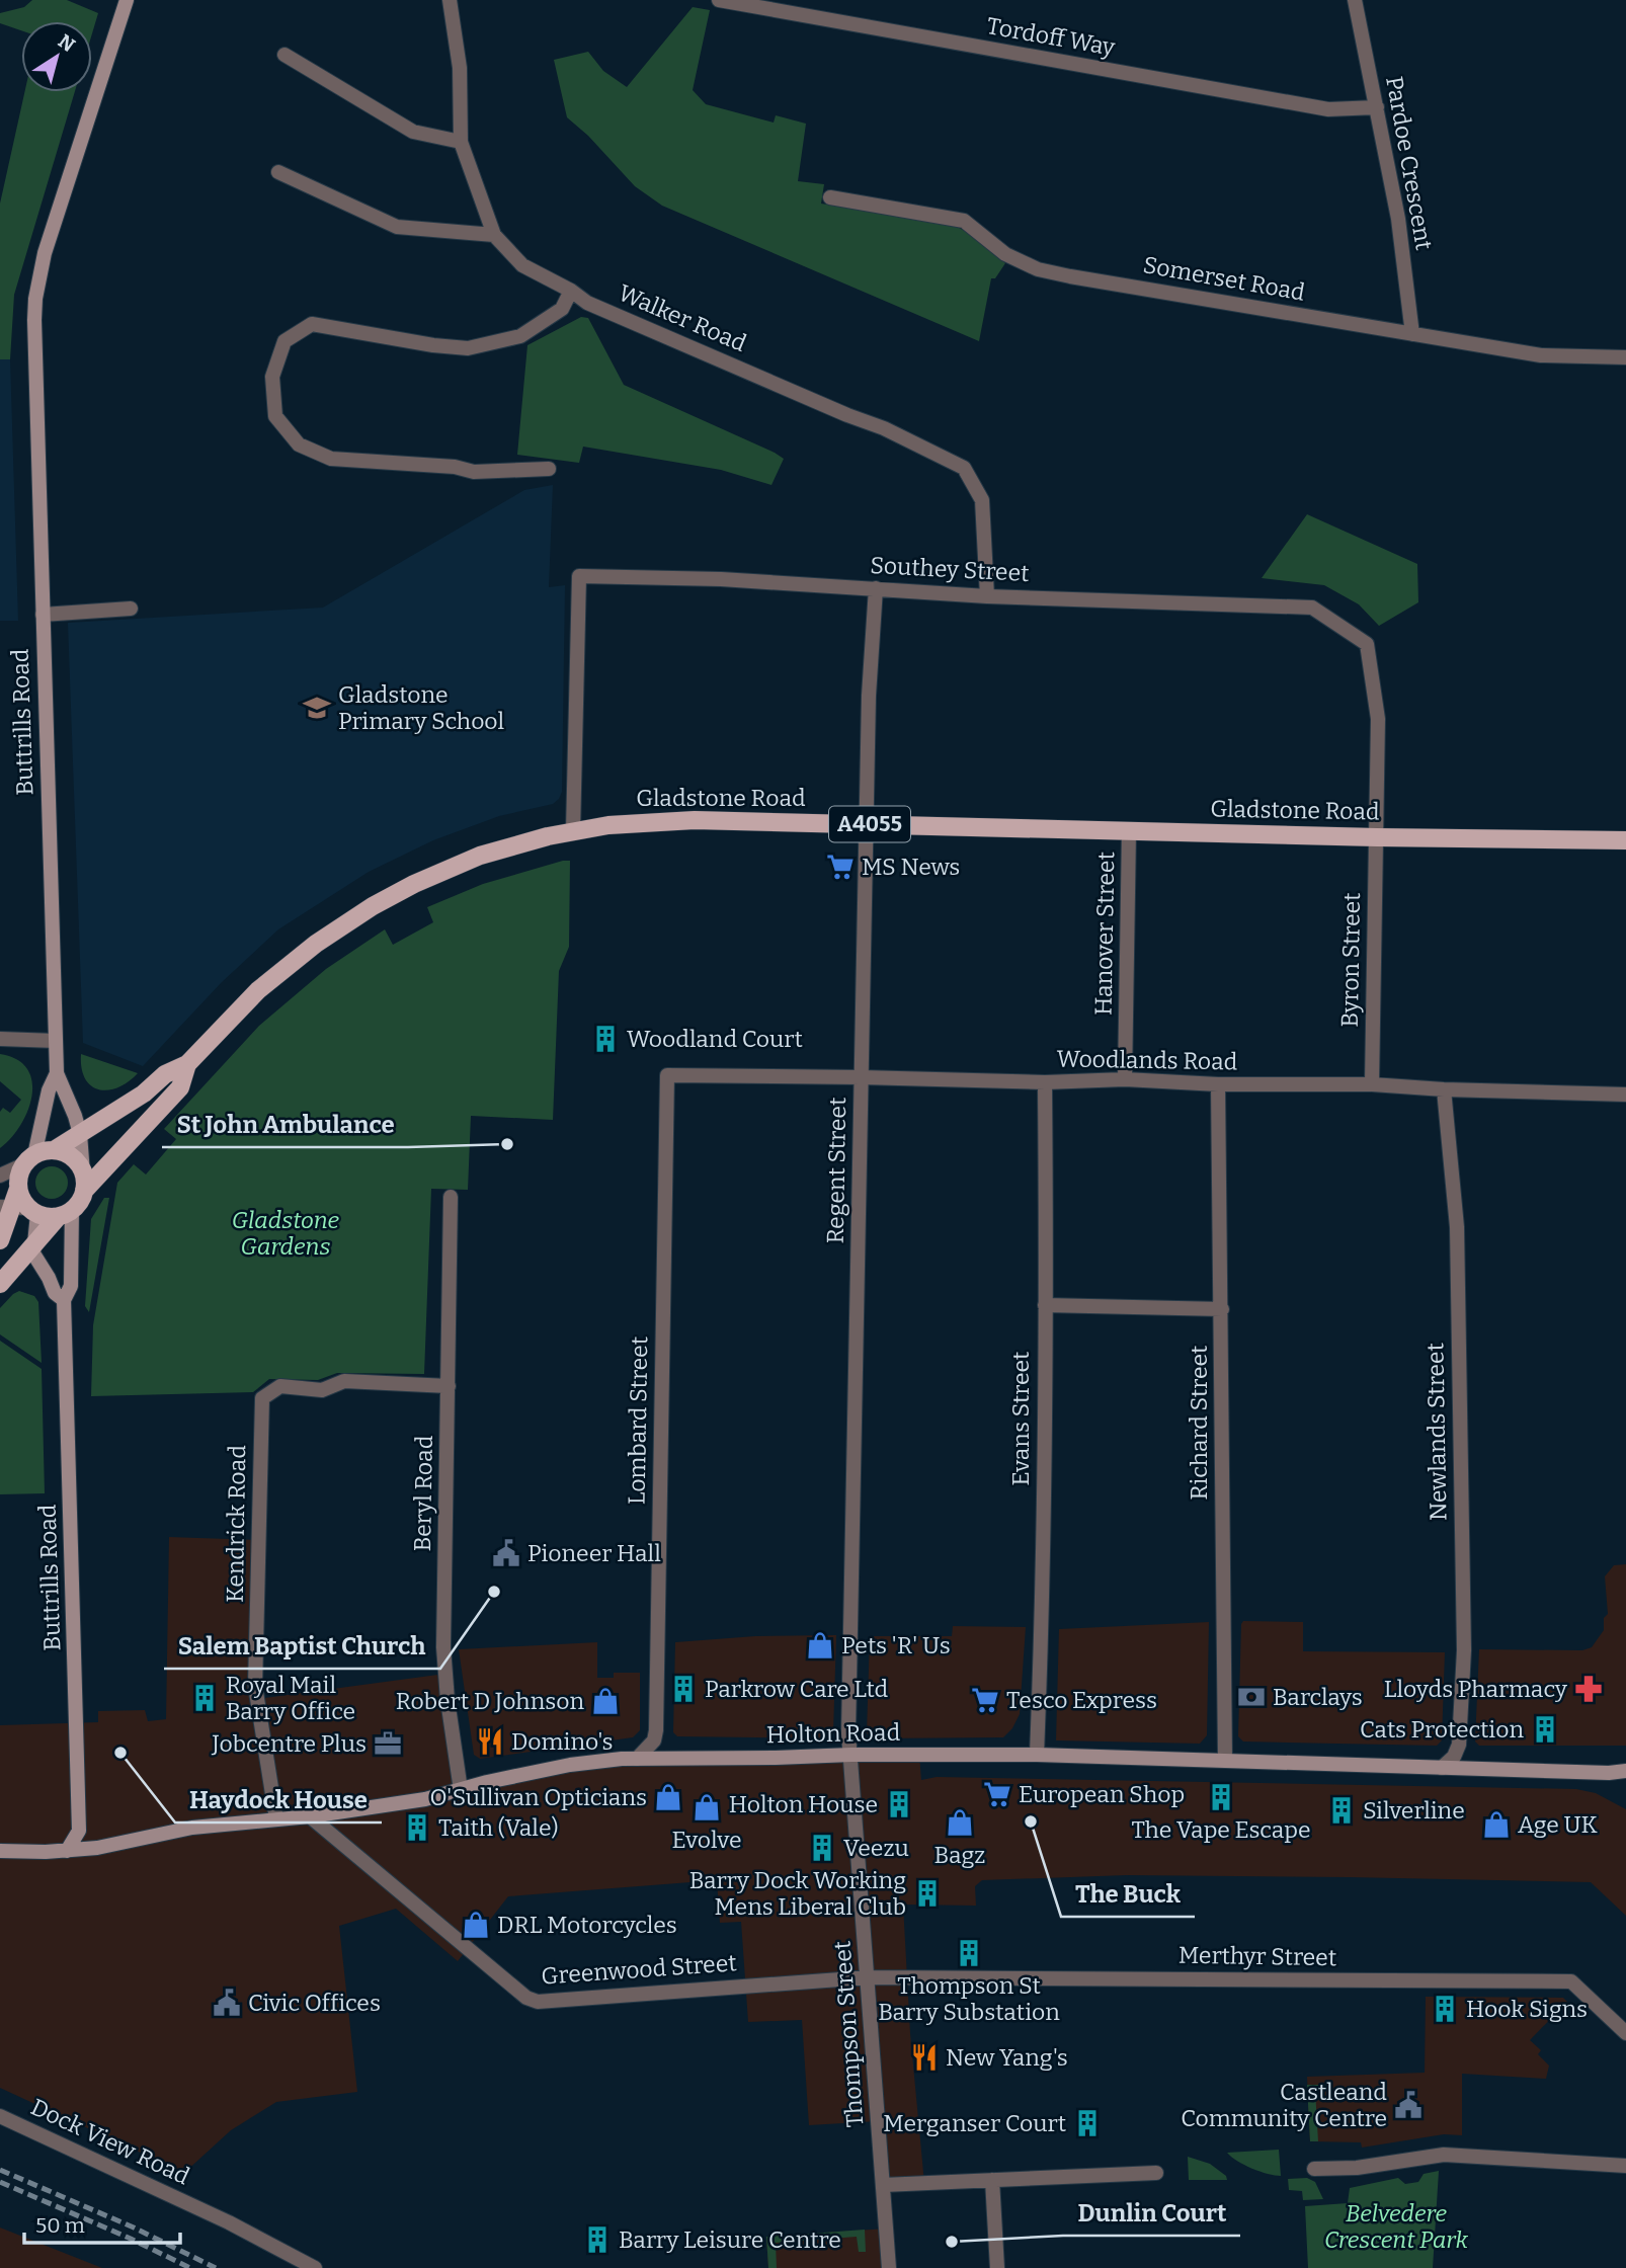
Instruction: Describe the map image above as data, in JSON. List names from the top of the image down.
{
  "streets": {
    "main road": ["Gladstone Road", "A4055"],
    "street": [
      "Tordoff Way",
      "Pardoe Crescent",
      "Somerset Road",
      "Walker Road",
      "Southey Street",
      "Buttrills Road",
      "Hanover Street",
      "Byron Street",
      "Woodlands Road",
      "Regent Street",
      "Evans Street",
      "Lombard Street",
      "Richard Street",
      "Newlands Street",
      "Beryl Road",
      "Kendrick Road",
      "Holton Road",
      "Merthyr Street",
      "Greenwood Street",
      "Thompson Street",
      "Dock View Road"
    ]
  },
  "crossings": [
    ["Tordoff Way", "Pardoe Crescent"],
    ["Pardoe Crescent", "Somerset Road"],
    ["Walker Road", "Southey Street"],
    ["Southey Street", "Gladstone Road"],
    ["Southey Street", "Byron Street"],
    ["Southey Street", "Regent Street"],
    ["Buttrills Road", "Gladstone Road"],
    ["Buttrills Road", "Holton Road"],
    ["Gladstone Road", "Hanover Street"],
    ["Gladstone Road", "Byron Street"],
    ["Gladstone Road", "Regent Street"],
    ["Hanover Street", "Woodlands Road"],
    ["Byron Street", "Woodlands Road"],
    ["Woodlands Road", "Regent Street"],
    ["Woodlands Road", "Evans Street"],
    ["Woodlands Road", "Lombard Street"],
    ["Woodlands Road", "Richard Street"],
    ["Woodlands Road", "Newlands Street"],
    ["Regent Street", "Holton Road"],
    ["Regent Street", "Thompson Street"],
    ["Evans Street", "Holton Road"],
    ["Lombard Street", "Holton Road"],
    ["Richard Street", "Holton Road"],
    ["Newlands Street", "Holton Road"],
    ["Beryl Road", "Kendrick Road"],
    ["Beryl Road", "Holton Road"],
    ["Kendrick Road", "Holton Road"],
    ["Holton Road", "Greenwood Street"],
    ["Holton Road", "Thompson Street"],
    ["Merthyr Street", "Greenwood Street"],
    ["Merthyr Street", "Thompson Street"],
    ["Greenwood Street", "Thompson Street"]
  ],
  "parks": ["Gladstone Gardens", "Belvedere Crescent Park"],
  "places": {
    "school or university": ["Gladstone Primary School"],
    "supermarket": ["MS News", "Tesco Express", "European Shop"],
    "building": [
      "Woodland Court",
      "Parkrow Care Ltd",
      "Royal Mail Barry Office",
      "Cats Protection",
      "The Vape Escape",
      "Holton House",
      "Silverline",
      "Taith (Vale)",
      "Veezu",
      "Barry Dock Working Mens Liberal Club",
      "Thompson St Barry Substation",
      "Hook Signs",
      "Merganser Court",
      "Barry Leisure Centre"
    ],
    "other": [
      "St John Ambulance",
      "Salem Baptist Church",
      "Haydock House",
      "The Buck",
      "Dunlin Court"
    ],
    "public building": ["Pioneer Hall", "Civic Offices", "Castleand Community Centre"],
    "shop": [
      "Pets 'R' Us",
      "Robert D Johnson",
      "O'Sullivan Opticians",
      "Evolve",
      "Bagz",
      "Age UK",
      "DRL Motorcycles"
    ],
    "pharmacy": ["Lloyds Pharmacy"],
    "bank": ["Barclays"],
    "restaurant": ["Domino's", "New Yang's"],
    "office": ["Jobcentre Plus"]
  },
  "scale_bar": "50 m",
  "north": "top right"
}
